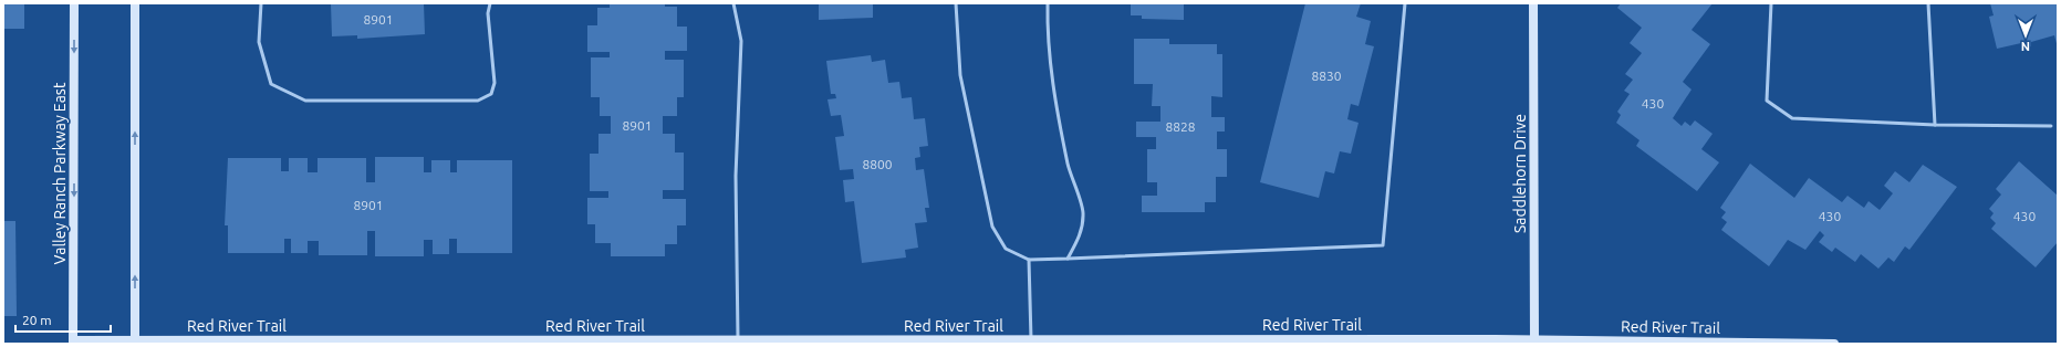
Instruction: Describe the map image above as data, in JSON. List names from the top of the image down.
{
  "streets": {
    "street": ["Valley Ranch Parkway East", "Saddlehorn Drive", "Red River Trail"]
  },
  "crossings": [
    ["Valley Ranch Parkway East", "Red River Trail"],
    ["Saddlehorn Drive", "Red River Trail"]
  ],
  "house_numbers": [
    "8901",
    "8830",
    "430",
    "8901",
    "8828",
    "8800",
    "8901",
    "430",
    "430"
  ],
  "scale_bar": "20 m",
  "north": "bottom"
}
